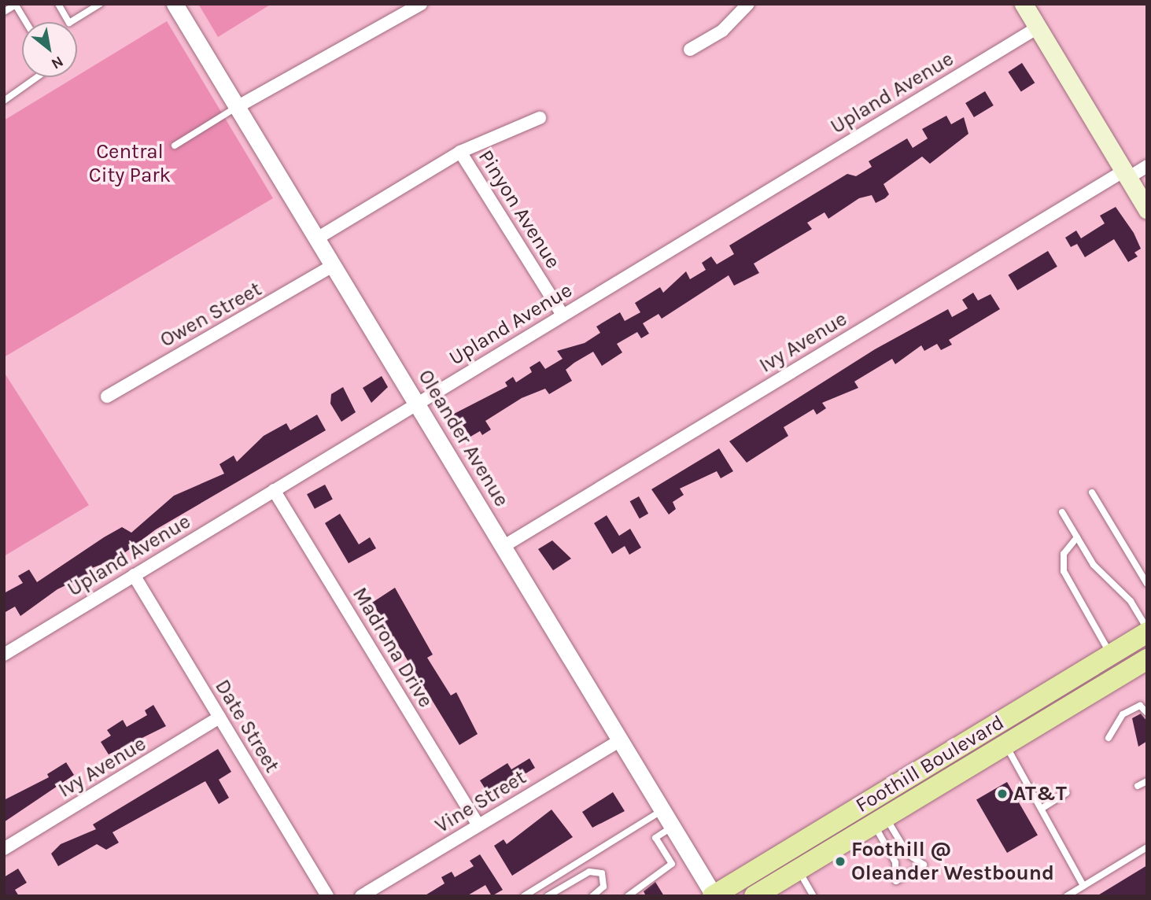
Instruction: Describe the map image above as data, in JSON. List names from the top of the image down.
{
  "streets": {
    "main road": ["Foothill Boulevard"],
    "street": [
      "Upland Avenue",
      "Pinyon Avenue",
      "Owen Street",
      "Ivy Avenue",
      "Oleander Avenue",
      "Madrona Drive",
      "Date Street",
      "Vine Street"
    ]
  },
  "crossings": [
    ["Upland Avenue", "Pinyon Avenue"],
    ["Upland Avenue", "Oleander Avenue"],
    ["Upland Avenue", "Madrona Drive"],
    ["Upland Avenue", "Date Street"],
    ["Owen Street", "Oleander Avenue"],
    ["Ivy Avenue", "Oleander Avenue"],
    ["Ivy Avenue", "Date Street"],
    ["Oleander Avenue", "Foothill Boulevard"],
    ["Oleander Avenue", "Vine Street"],
    ["Madrona Drive", "Vine Street"]
  ],
  "parks": ["Central City Park"],
  "places": ["AT&T", "Foothill @ Oleander Westbound"],
  "north": "bottom right"
}
